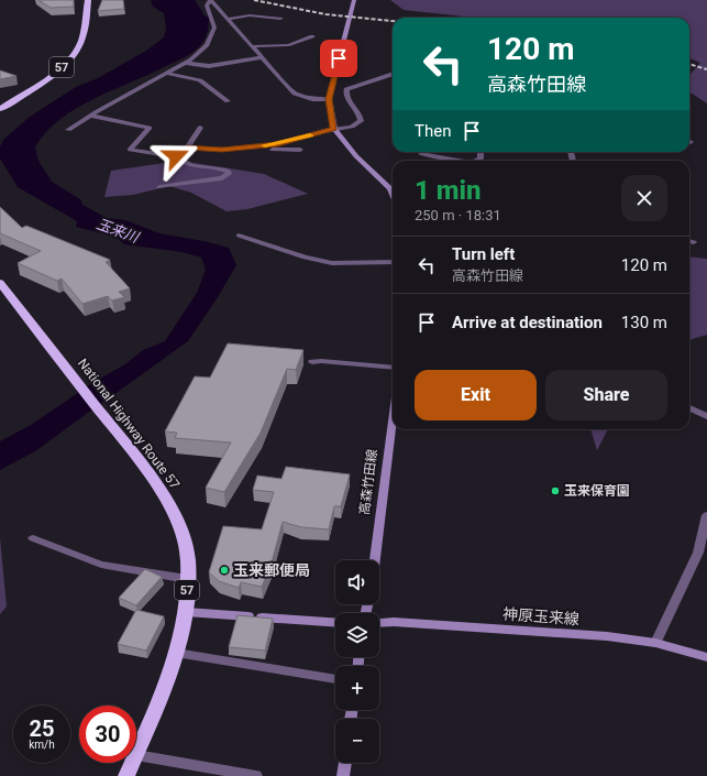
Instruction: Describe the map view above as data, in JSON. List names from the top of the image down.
{
  "streets": {
    "highway": ["57", "National Highway Route 57"],
    "main road": ["高森竹田線", "神原玉来線"]
  },
  "water": ["玉来川"],
  "places": ["玉来保育園", "玉来郵便局"],
  "page": {
    "turn": ["120 m", "高森竹田線"],
    "then": "Then",
    "heading": ["1 min", "250 m · 18:31"],
    "list": [
      {
        "name": "Turn left",
        "note": "高森竹田線",
        "value": "120 m"
      },
      {
        "name": "Arrive at destination",
        "value": "130 m"
      }
    ],
    "buttons": ["Exit", "Share"],
    "map_buttons": ["+", "−"],
    "speed": "25 km/h",
    "limit": "30"
  }
}
